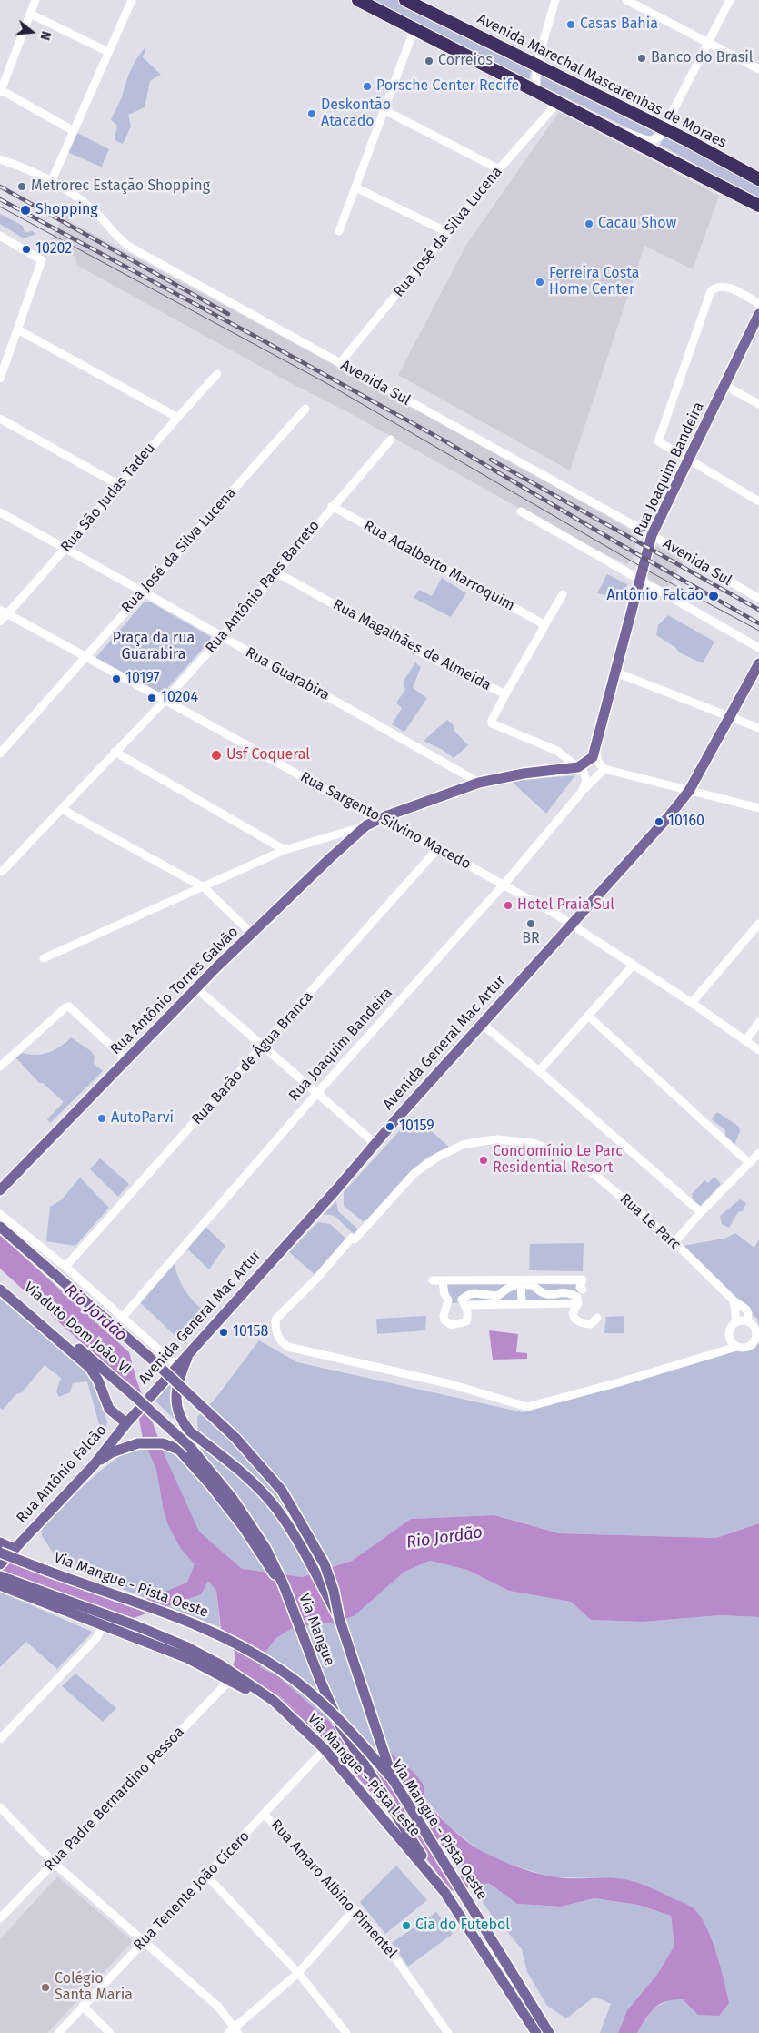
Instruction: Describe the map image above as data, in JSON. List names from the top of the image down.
{
  "streets": {
    "highway": ["Avenida Marechal Mascarenhas de Moraes"],
    "main road": [
      "Rua Joaquim Bandeira",
      "Rua Antônio Torres Galvão",
      "Avenida General Mac Artur",
      "Viaduto Dom João VI",
      "Rua Antônio Falcão",
      "Via Mangue - Pista Oeste",
      "Via Mangue",
      "Via Mangue - Pista Leste"
    ],
    "street": [
      "Rua José da Silva Lucena",
      "Avenida Sul",
      "Rua São Judas Tadeu",
      "Rua Adalberto Marroquim",
      "Rua Antônio Paes Barreto",
      "Rua Magalhães de Almeida",
      "Rua Guarabira",
      "Rua Sargento Silvino Macedo",
      "Rua Barão de Água Branca",
      "Rua Le Parc",
      "Rua Padre Bernardino Pessoa",
      "Rua Amaro Albino Pimentel",
      "Rua Tenente João Cícero"
    ]
  },
  "crossings": [
    ["Rua José da Silva Lucena", "Avenida Sul"],
    ["Rua José da Silva Lucena", "Rua Guarabira"],
    ["Rua José da Silva Lucena", "Rua Sargento Silvino Macedo"],
    ["Avenida Sul", "Rua Joaquim Bandeira"],
    ["Rua Joaquim Bandeira", "Rua Sargento Silvino Macedo"],
    ["Rua São Judas Tadeu", "Rua Guarabira"],
    ["Rua São Judas Tadeu", "Rua Sargento Silvino Macedo"],
    ["Rua Adalberto Marroquim", "Rua Antônio Paes Barreto"],
    ["Rua Antônio Paes Barreto", "Rua Magalhães de Almeida"],
    ["Rua Antônio Paes Barreto", "Rua Guarabira"],
    ["Rua Antônio Paes Barreto", "Rua Sargento Silvino Macedo"],
    ["Rua Magalhães de Almeida", "Rua Antônio Torres Galvão"],
    ["Rua Guarabira", "Rua Antônio Torres Galvão"],
    ["Rua Sargento Silvino Macedo", "Rua Antônio Torres Galvão"],
    ["Rua Sargento Silvino Macedo", "Avenida General Mac Artur"],
    ["Rua Sargento Silvino Macedo", "Rua Barão de Água Branca"],
    ["Avenida General Mac Artur", "Rua Antônio Falcão"],
    ["Viaduto Dom João VI", "Via Mangue"],
    ["Rua Antônio Falcão", "Via Mangue - Pista Oeste"],
    ["Via Mangue - Pista Oeste", "Via Mangue"],
    ["Via Mangue", "Via Mangue - Pista Leste"],
    ["Via Mangue - Pista Leste", "Rua Tenente João Cícero"],
    ["Rua Amaro Albino Pimentel", "Rua Tenente João Cícero"]
  ],
  "water": ["Rio Jordão"],
  "parks": ["Praça da rua Guarabira"],
  "places": [
    "Casas Bahia",
    "Banco do Brasil",
    "Correios",
    "Porsche Center Recife",
    "Deskontão Atacado",
    "Metrorec Estação Shopping",
    "Shopping",
    "Cacau Show",
    "10202",
    "Ferreira Costa Home Center",
    "Antônio Falcão",
    "10197",
    "10204",
    "Usf Coqueral",
    "10160",
    "Hotel Praia Sul",
    "BR",
    "AutoParvi",
    "10159",
    "Condomínio Le Parc Residential Resort",
    "10158",
    "Cia do Futebol",
    "Colégio Santa Maria"
  ],
  "north": "right"
}
